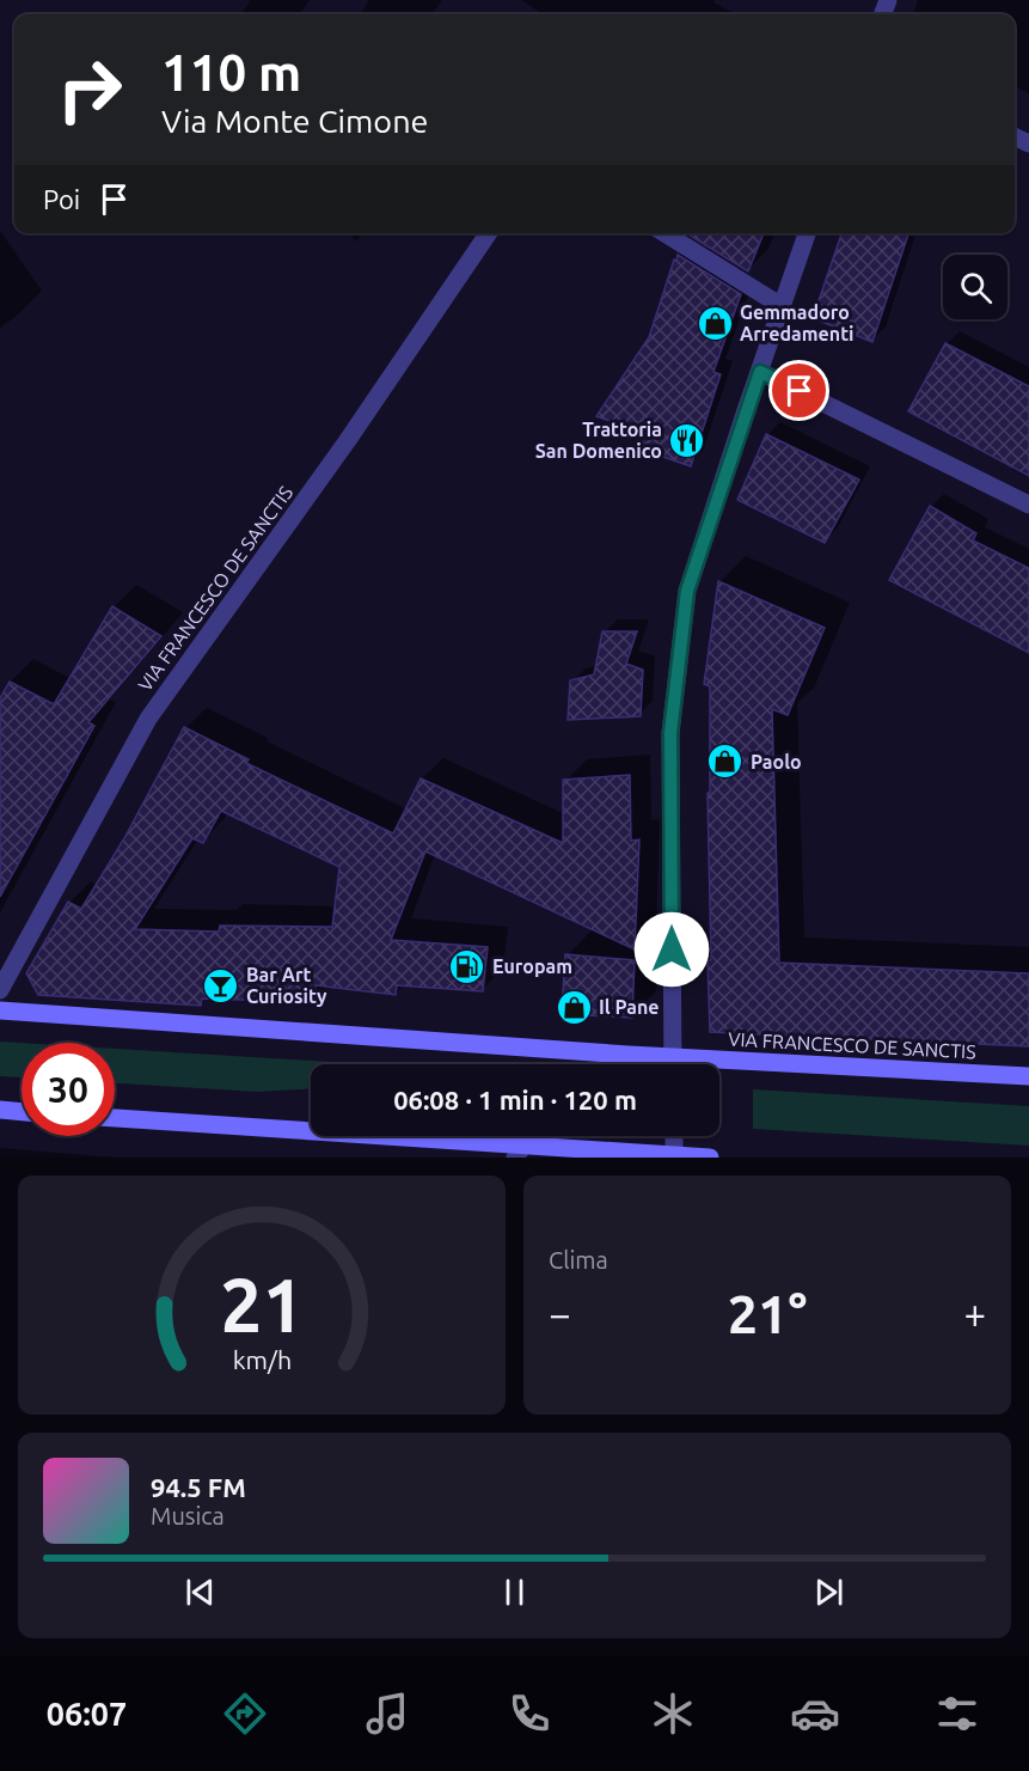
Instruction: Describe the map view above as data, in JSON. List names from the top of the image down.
{
  "streets": {
    "main road": ["VIA FRANCESCO DE SANCTIS"]
  },
  "places": {
    "shop": ["Gemmadoro Arredamenti", "Paolo", "Il Pane"],
    "restaurant": ["Trattoria San Domenico"],
    "fuel station": ["Europam"],
    "bar": ["Bar Art Curiosity"]
  },
  "page": {
    "turn": ["110 m", "Via Monte Cimone"],
    "then": "Poi",
    "limit": "30",
    "trip": "06:08 · 1 min · 120 m",
    "tile": "Clima",
    "heat": ["−", "21°", "+"],
    "song": ["94.5 FM", "Musica"],
    "tabs": "06:07",
    "gauge": ["21", "km/h"]
  }
}
